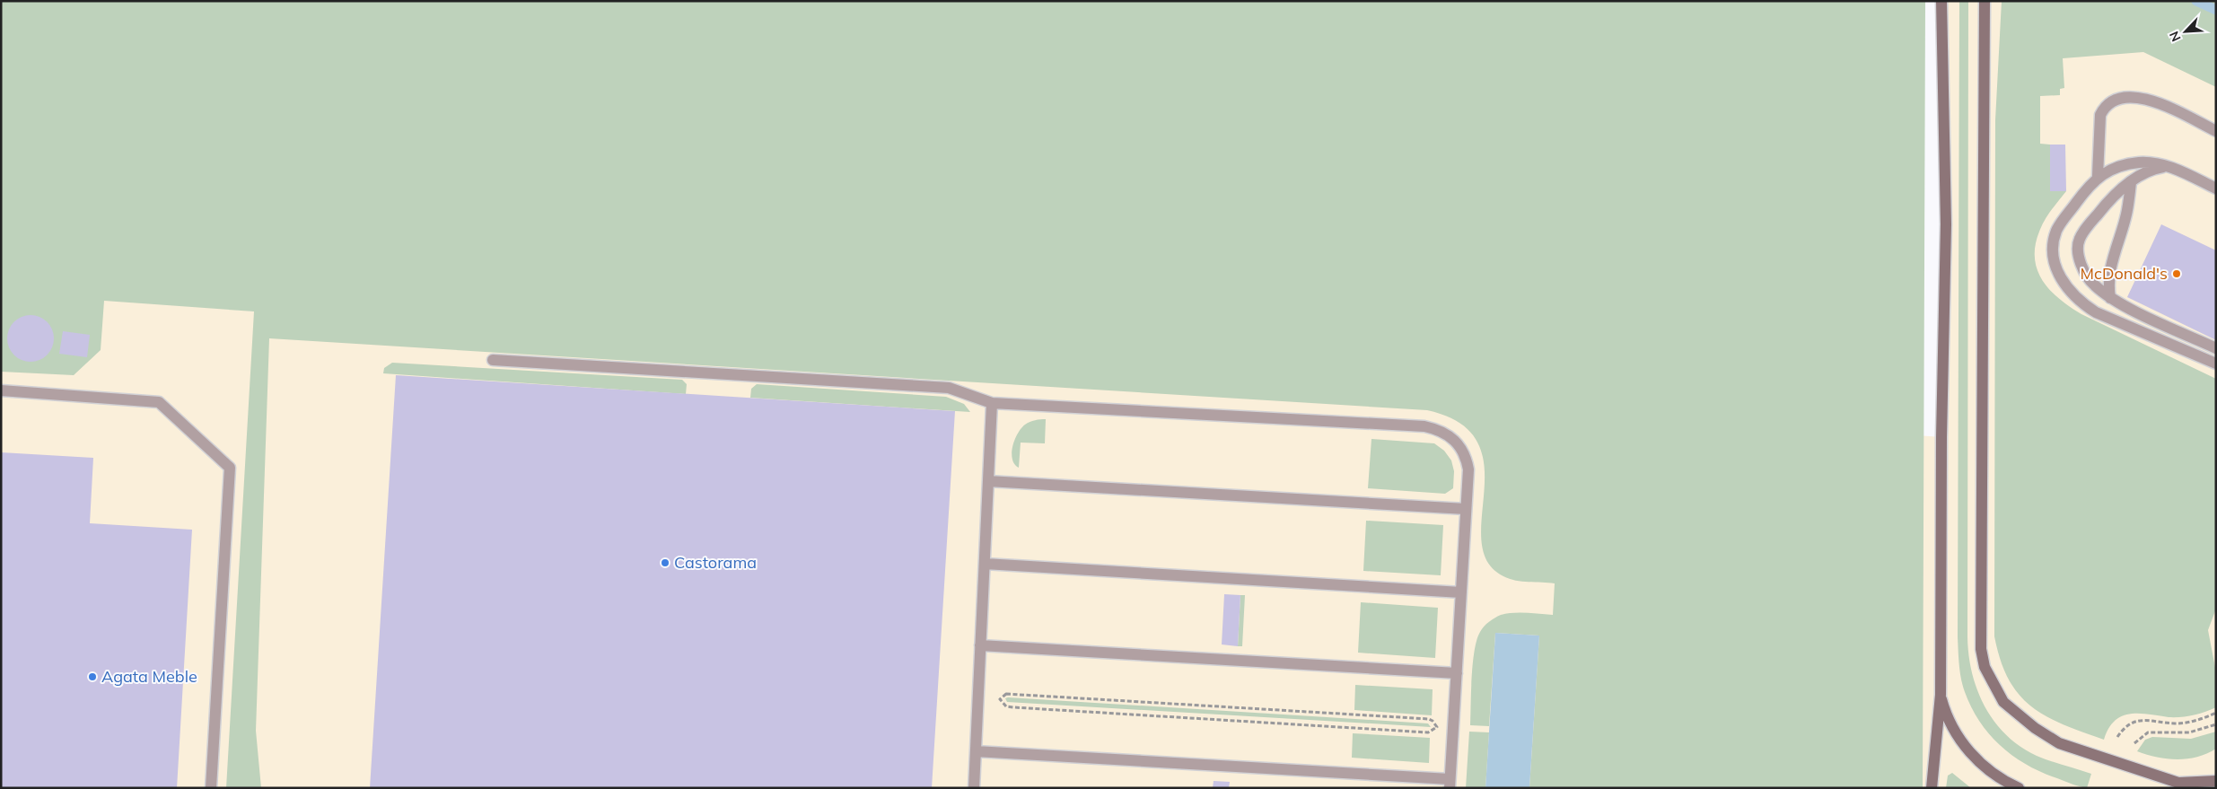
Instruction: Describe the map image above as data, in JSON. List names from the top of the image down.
{
  "places": ["McDonald's", "Castorama", "Agata Meble"],
  "north": "bottom left"
}
